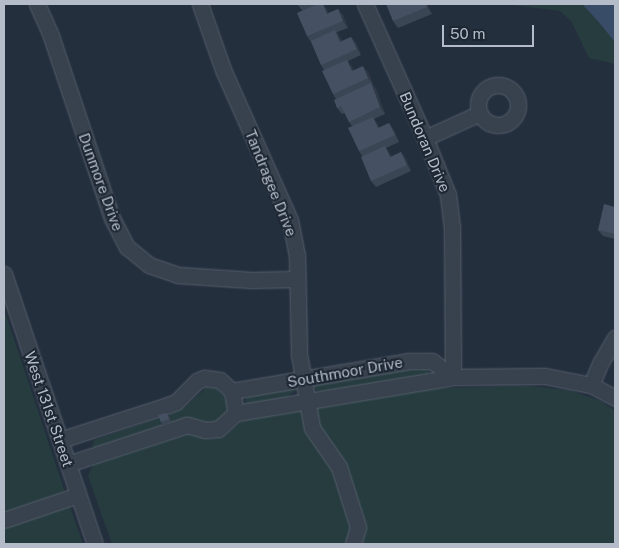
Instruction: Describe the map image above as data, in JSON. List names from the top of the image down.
{
  "streets": {
    "street": [
      "Bundoran Drive",
      "Dunmore Drive",
      "Tandragee Drive",
      "Southmoor Drive",
      "West 131st Street"
    ]
  },
  "crossings": [
    ["Bundoran Drive", "Southmoor Drive"],
    ["Dunmore Drive", "Tandragee Drive"],
    ["Tandragee Drive", "Southmoor Drive"]
  ],
  "scale_bar": "50 m"
}
